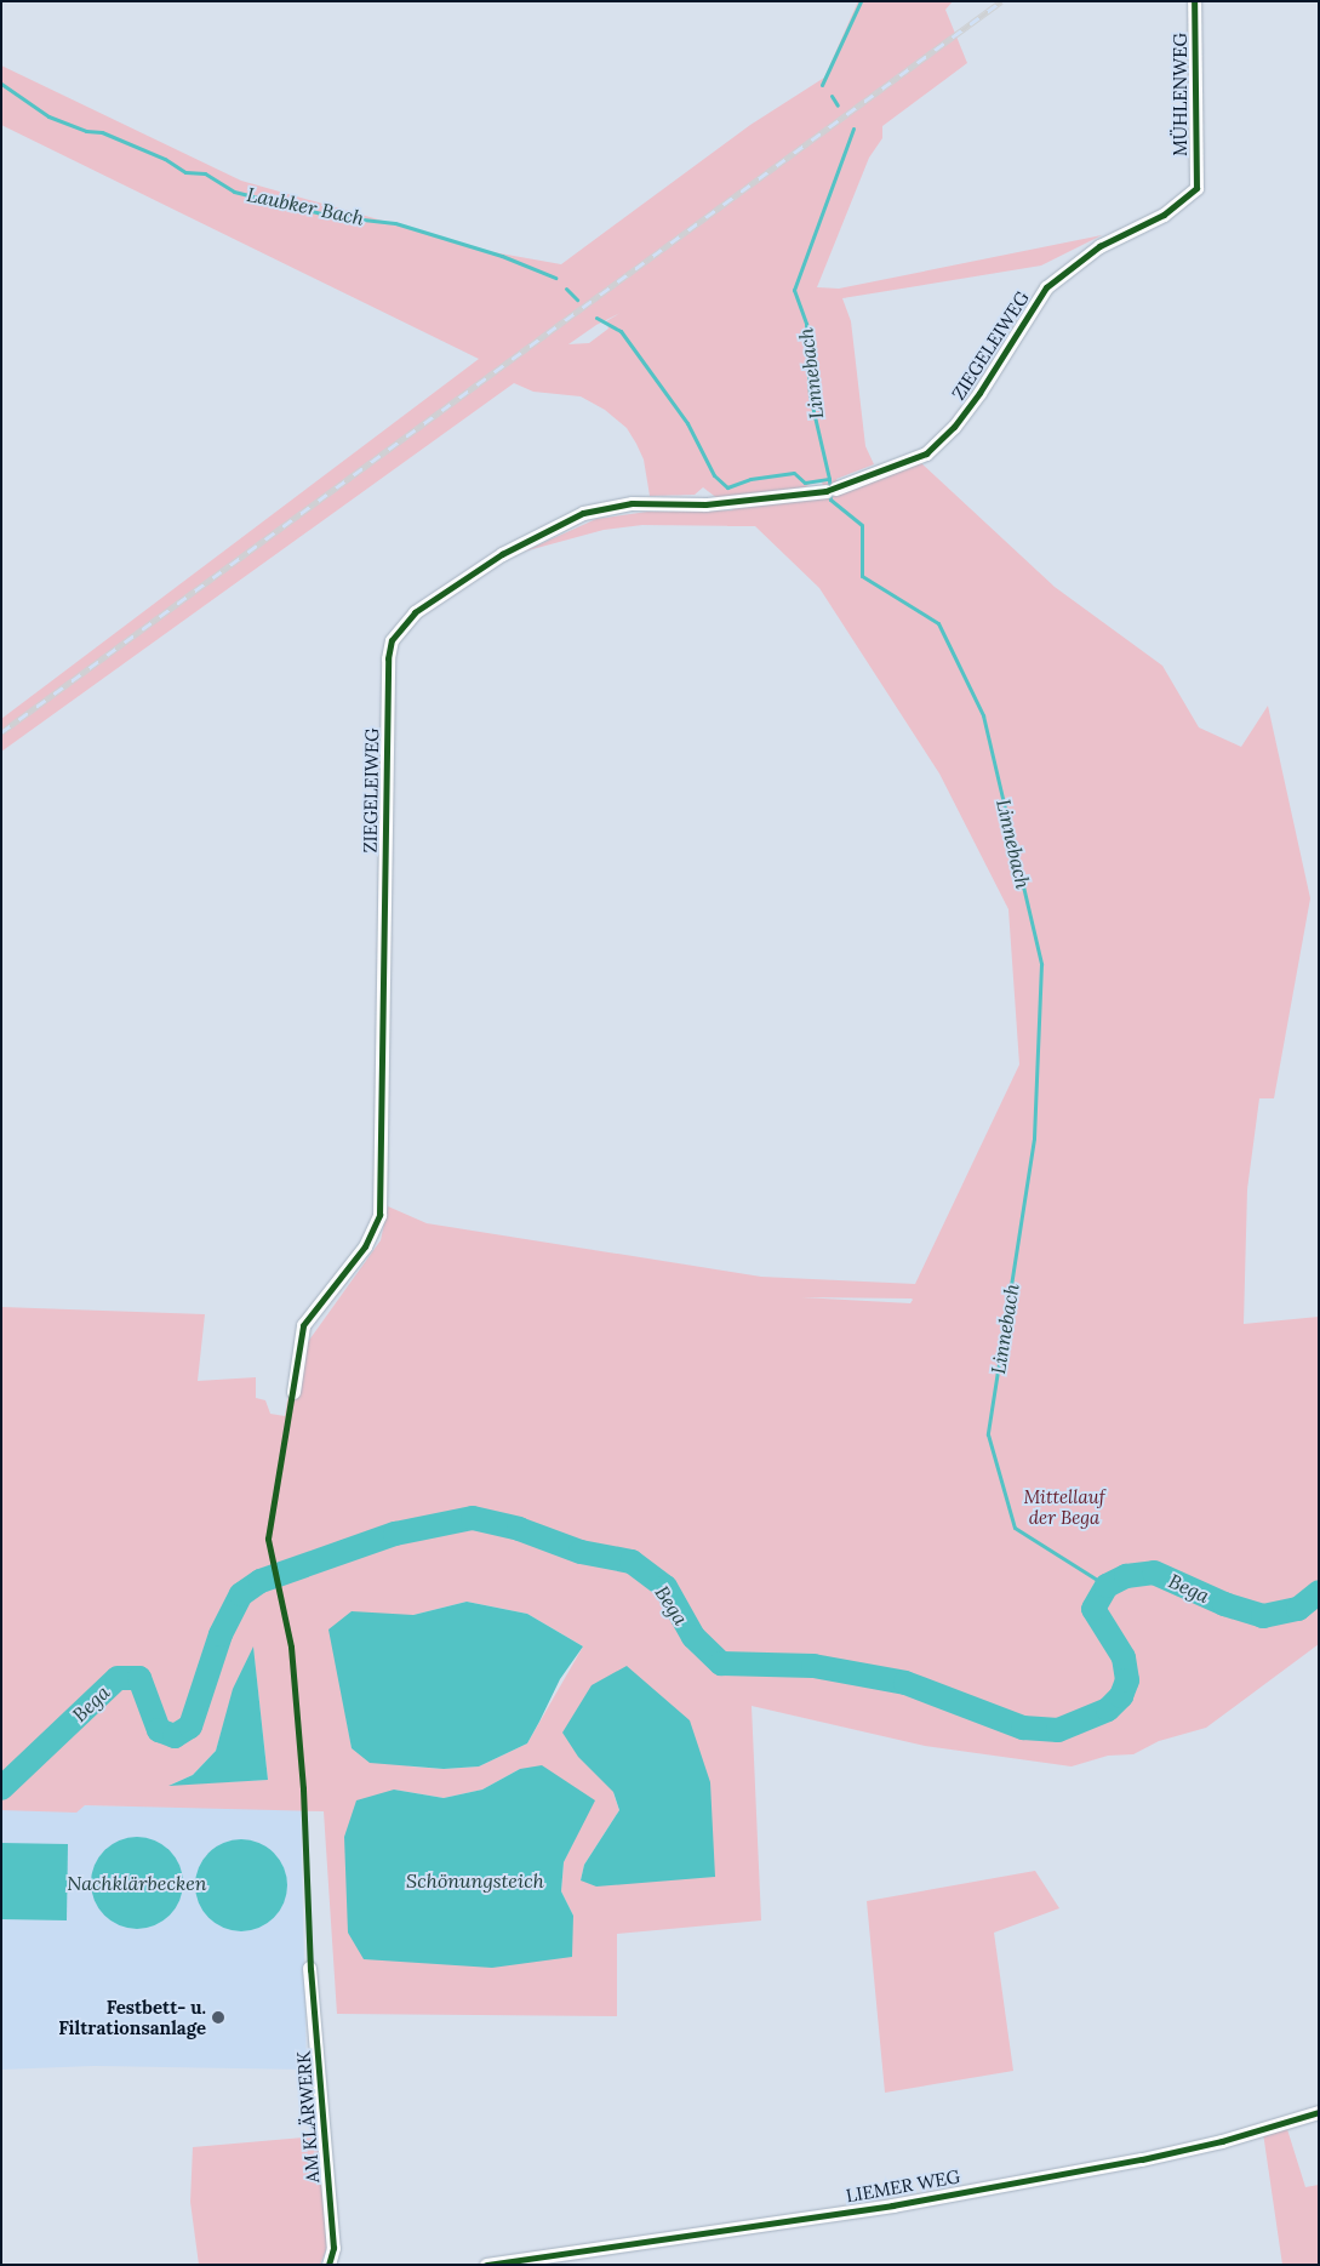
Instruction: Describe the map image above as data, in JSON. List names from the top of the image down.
{
  "streets": {
    "street": [
      "MÜHLENWEG",
      "ZIEGELEIWEG",
      "AM KLÄRWERK",
      "LIEMER WEG"
    ]
  },
  "crossings": [
    ["MÜHLENWEG", "ZIEGELEIWEG"]
  ],
  "water": [
    "Laubker Bach",
    "Linnebach",
    "Bega",
    "Schönungsteich",
    "Nachklärbecken"
  ],
  "parks": ["Mittellauf der Bega"],
  "places": ["Festbett- u. Filtrationsanlage"]
}
